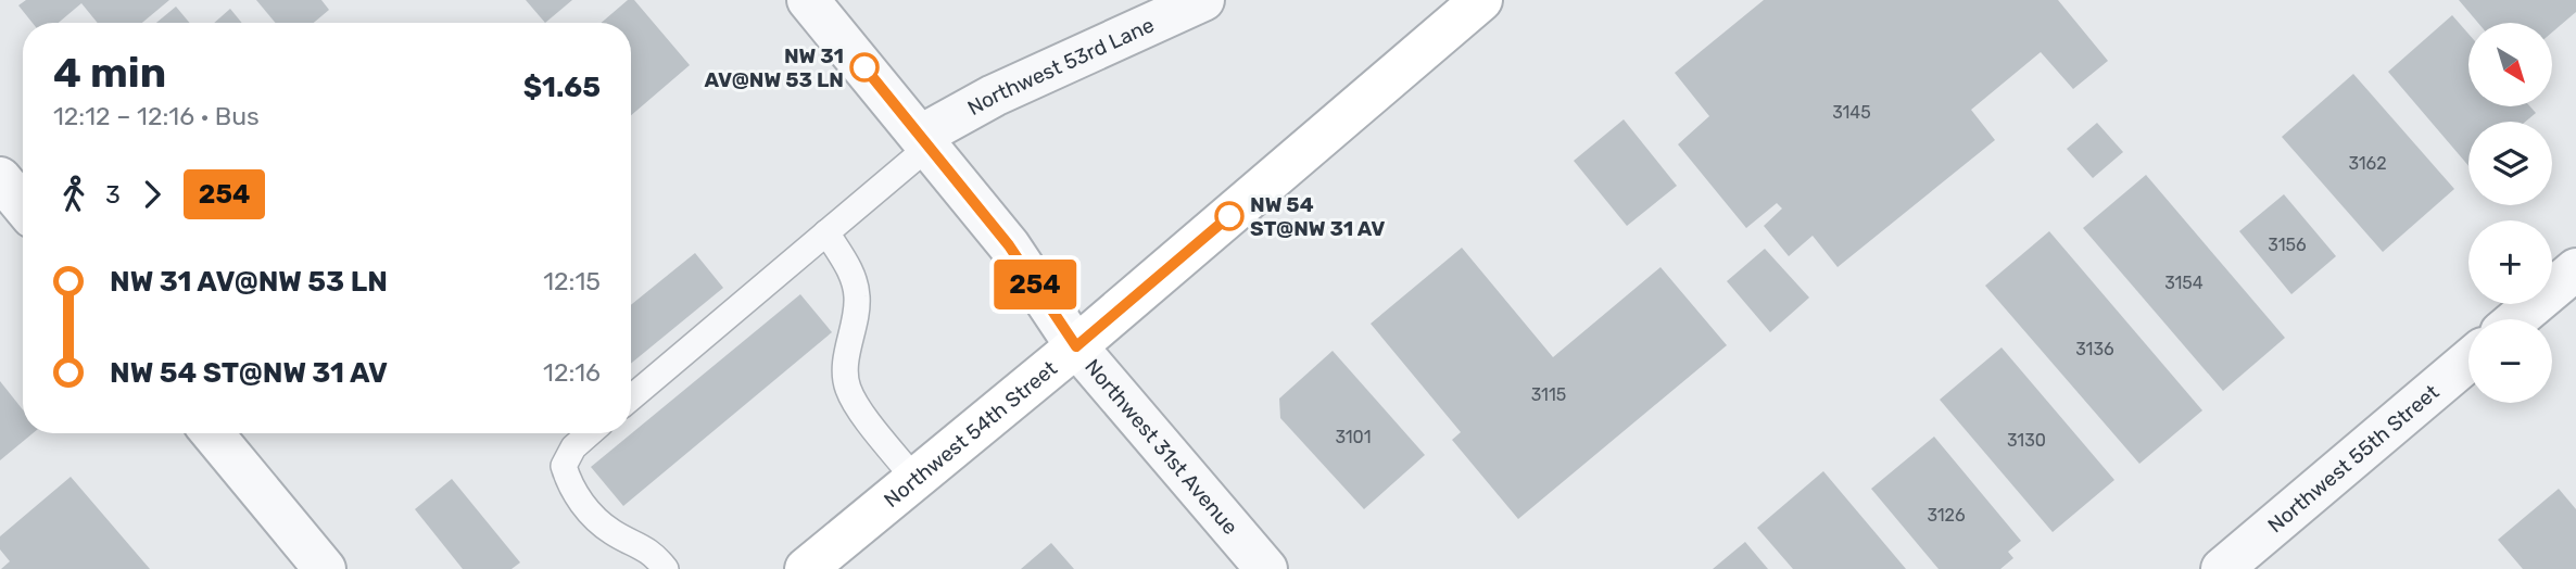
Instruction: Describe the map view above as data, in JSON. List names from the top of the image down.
{
  "streets": {
    "main road": ["Northwest 54th Street"],
    "street": ["Northwest 53rd Lane", "Northwest 31st Avenue", "Northwest 55th Street"]
  },
  "crossings": [
    ["Northwest 53rd Lane", "Northwest 31st Avenue"],
    ["Northwest 54th Street", "Northwest 31st Avenue"]
  ],
  "places": ["NW 31 AV@NW 53 LN", "NW 54 ST@NW 31 AV"],
  "lines": ["bus line 254"],
  "house_numbers": [
    "3145",
    "3162",
    "3156",
    "3154",
    "3136",
    "3115",
    "3101",
    "3130",
    "3126"
  ],
  "north": "bottom right",
  "page": {
    "on_map": "254",
    "map_buttons": ["+", "−"],
    "heading": ["4 min", "12:12 – 12:16 · Bus", "$1.65"],
    "legs": ["3", "254"],
    "list": [
      {
        "name": "NW 31 AV@NW 53 LN",
        "value": "12:15"
      },
      {
        "name": "NW 54 ST@NW 31 AV",
        "value": "12:16"
      }
    ]
  }
}
